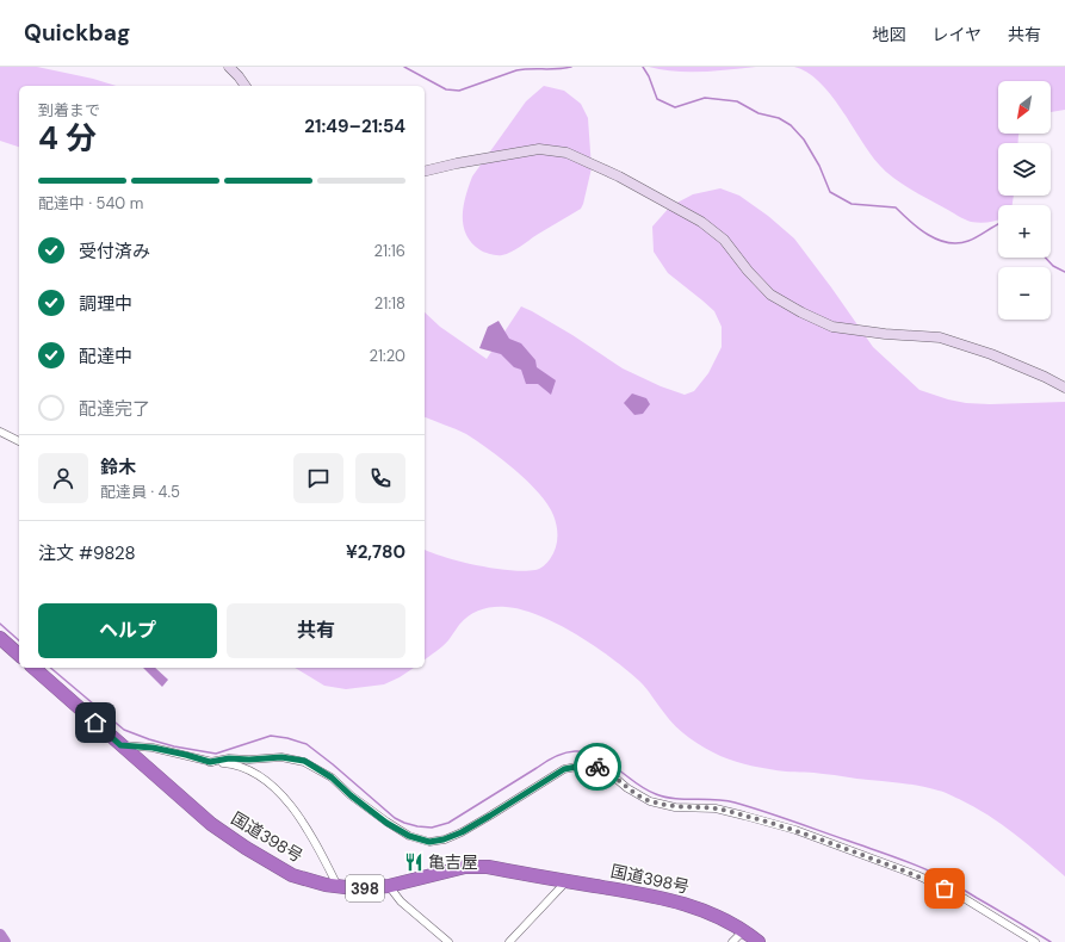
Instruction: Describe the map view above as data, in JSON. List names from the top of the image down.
{
  "streets": {
    "highway": ["国道398号", "398"]
  },
  "places": {
    "restaurant": ["亀吉屋"]
  },
  "north": "bottom left",
  "page": {
    "header": "Quickbag",
    "nav": ["地図", "レイヤ", "共有"],
    "map_buttons": ["+", "−"],
    "heading": ["4 分", "到着まで", "21:49–21:54"],
    "panel": [
      "鈴木",
      "配達員 · 4.5",
      "注文 #9828",
      "¥2,780"
    ],
    "bar": "配達中 · 540 m",
    "list": [
      ["受付済み", "21:16"],
      ["調理中", "21:18"],
      ["配達中", "21:20"],
      "配達完了"
    ],
    "buttons": ["ヘルプ", "共有"]
  }
}
